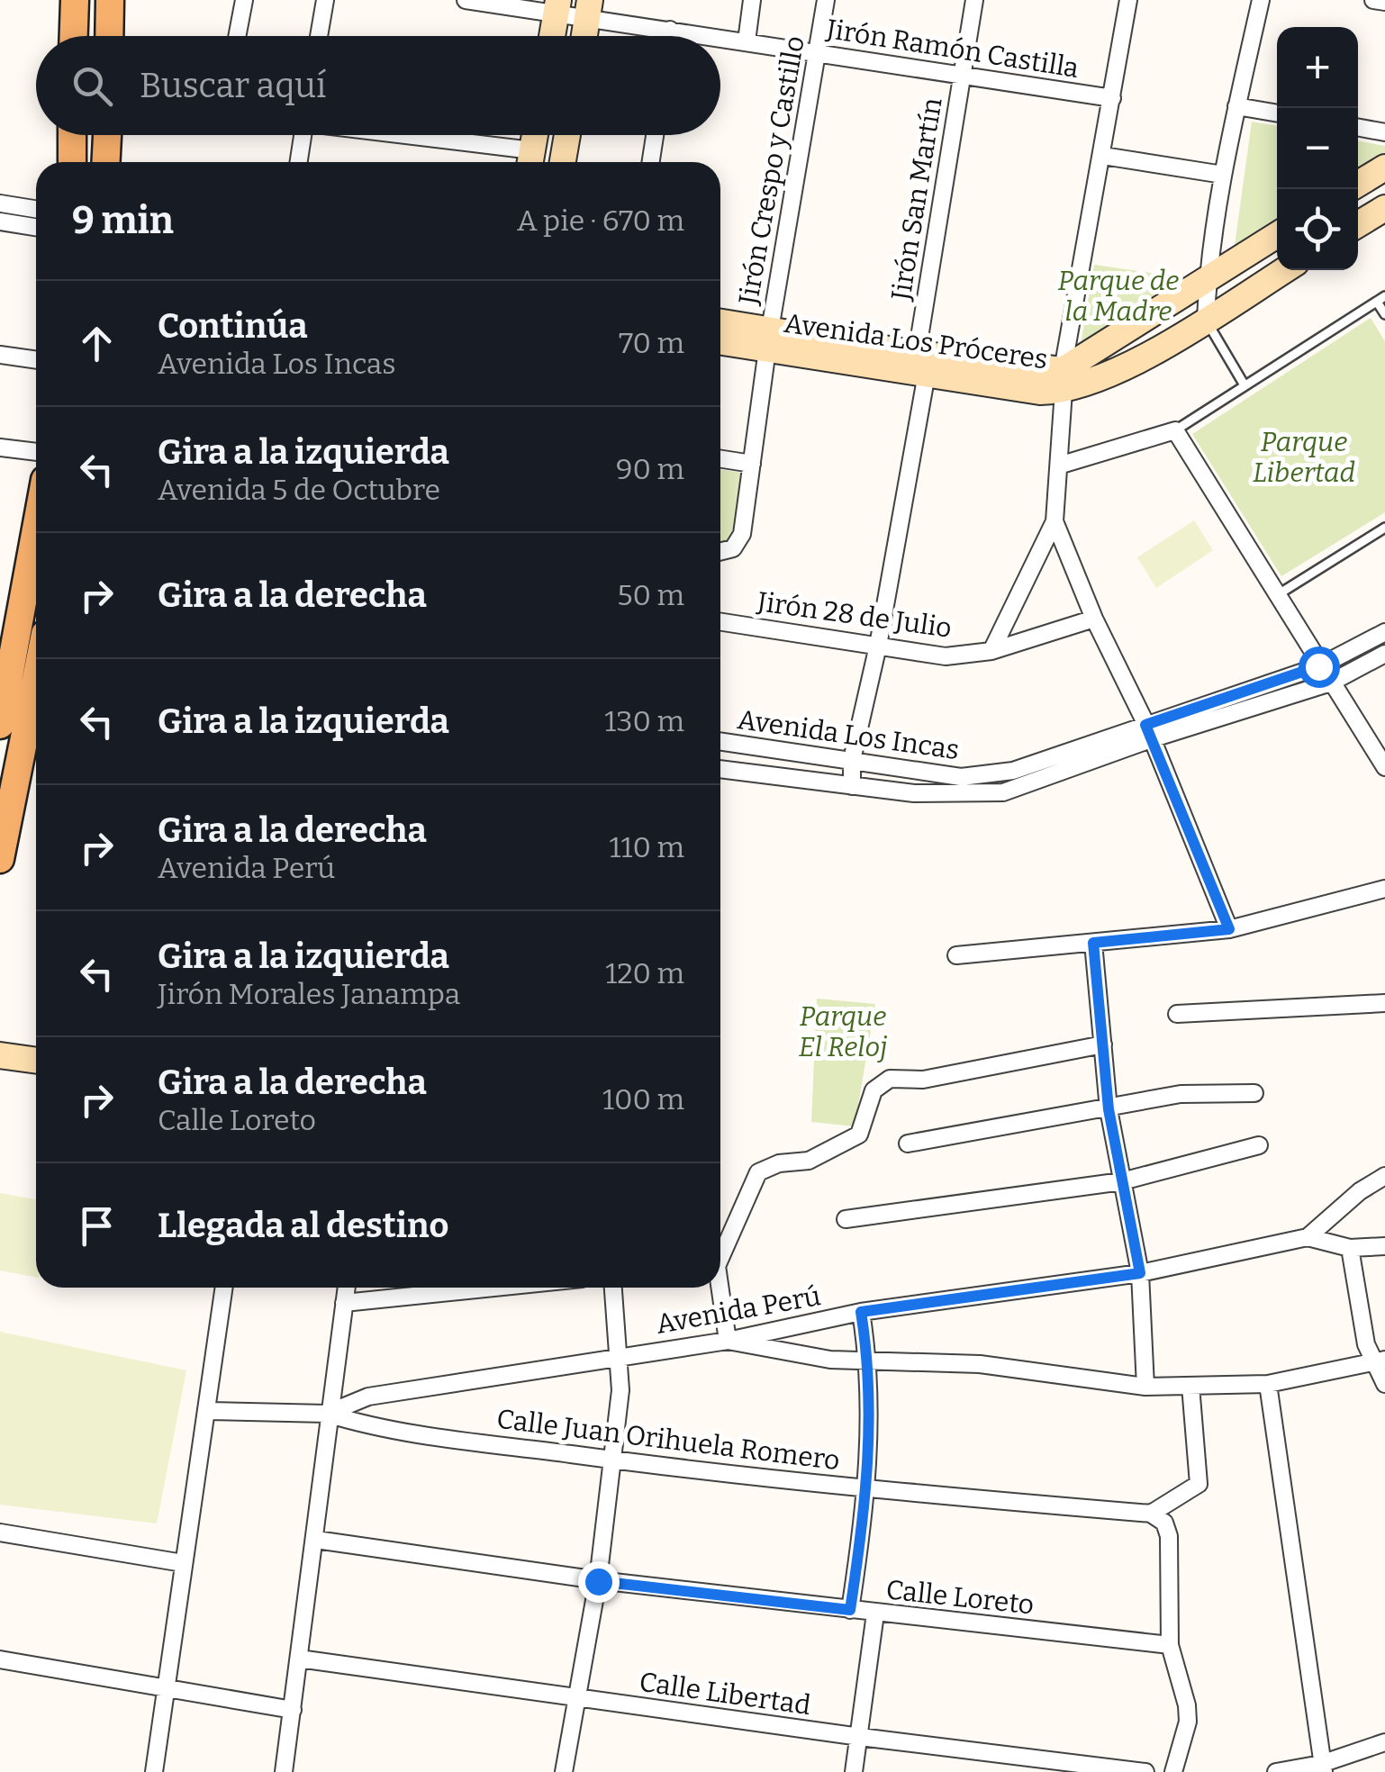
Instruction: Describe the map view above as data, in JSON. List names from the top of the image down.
{
  "streets": {
    "street": [
      "Jirón Ramón Castilla",
      "Jirón Crespo y Castillo",
      "Jirón San Martín",
      "Avenida Los Próceres",
      "Jirón 28 de Julio",
      "Avenida Los Incas",
      "Avenida Perú",
      "Calle Juan Orihuela Romero",
      "Calle Loreto",
      "Calle Libertad"
    ]
  },
  "crossings": [
    ["Jirón Ramón Castilla", "Jirón Crespo y Castillo"],
    ["Jirón Ramón Castilla", "Jirón San Martín"],
    ["Jirón Crespo y Castillo", "Avenida Los Próceres"],
    ["Jirón San Martín", "Avenida Los Próceres"],
    ["Jirón San Martín", "Jirón 28 de Julio"],
    ["Jirón San Martín", "Avenida Los Incas"],
    ["Avenida Perú", "Calle Juan Orihuela Romero"]
  ],
  "parks": ["Parque de la Madre", "Parque Libertad", "Parque El Reloj"],
  "page": {
    "map_buttons": ["+", "−"],
    "search": "Buscar aquí",
    "heading": ["9 min", "A pie · 670 m"],
    "list": [
      ["Continúa", "Avenida Los Incas", "70 m"],
      ["Gira a la izquierda", "Avenida 5 de Octubre", "90 m"],
      ["Gira a la derecha", "50 m"],
      ["Gira a la izquierda", "130 m"],
      ["Gira a la derecha", "Avenida Perú", "110 m"],
      ["Gira a la izquierda", "Jirón Morales Janampa", "120 m"],
      ["Gira a la derecha", "Calle Loreto", "100 m"],
      "Llegada al destino"
    ]
  }
}
